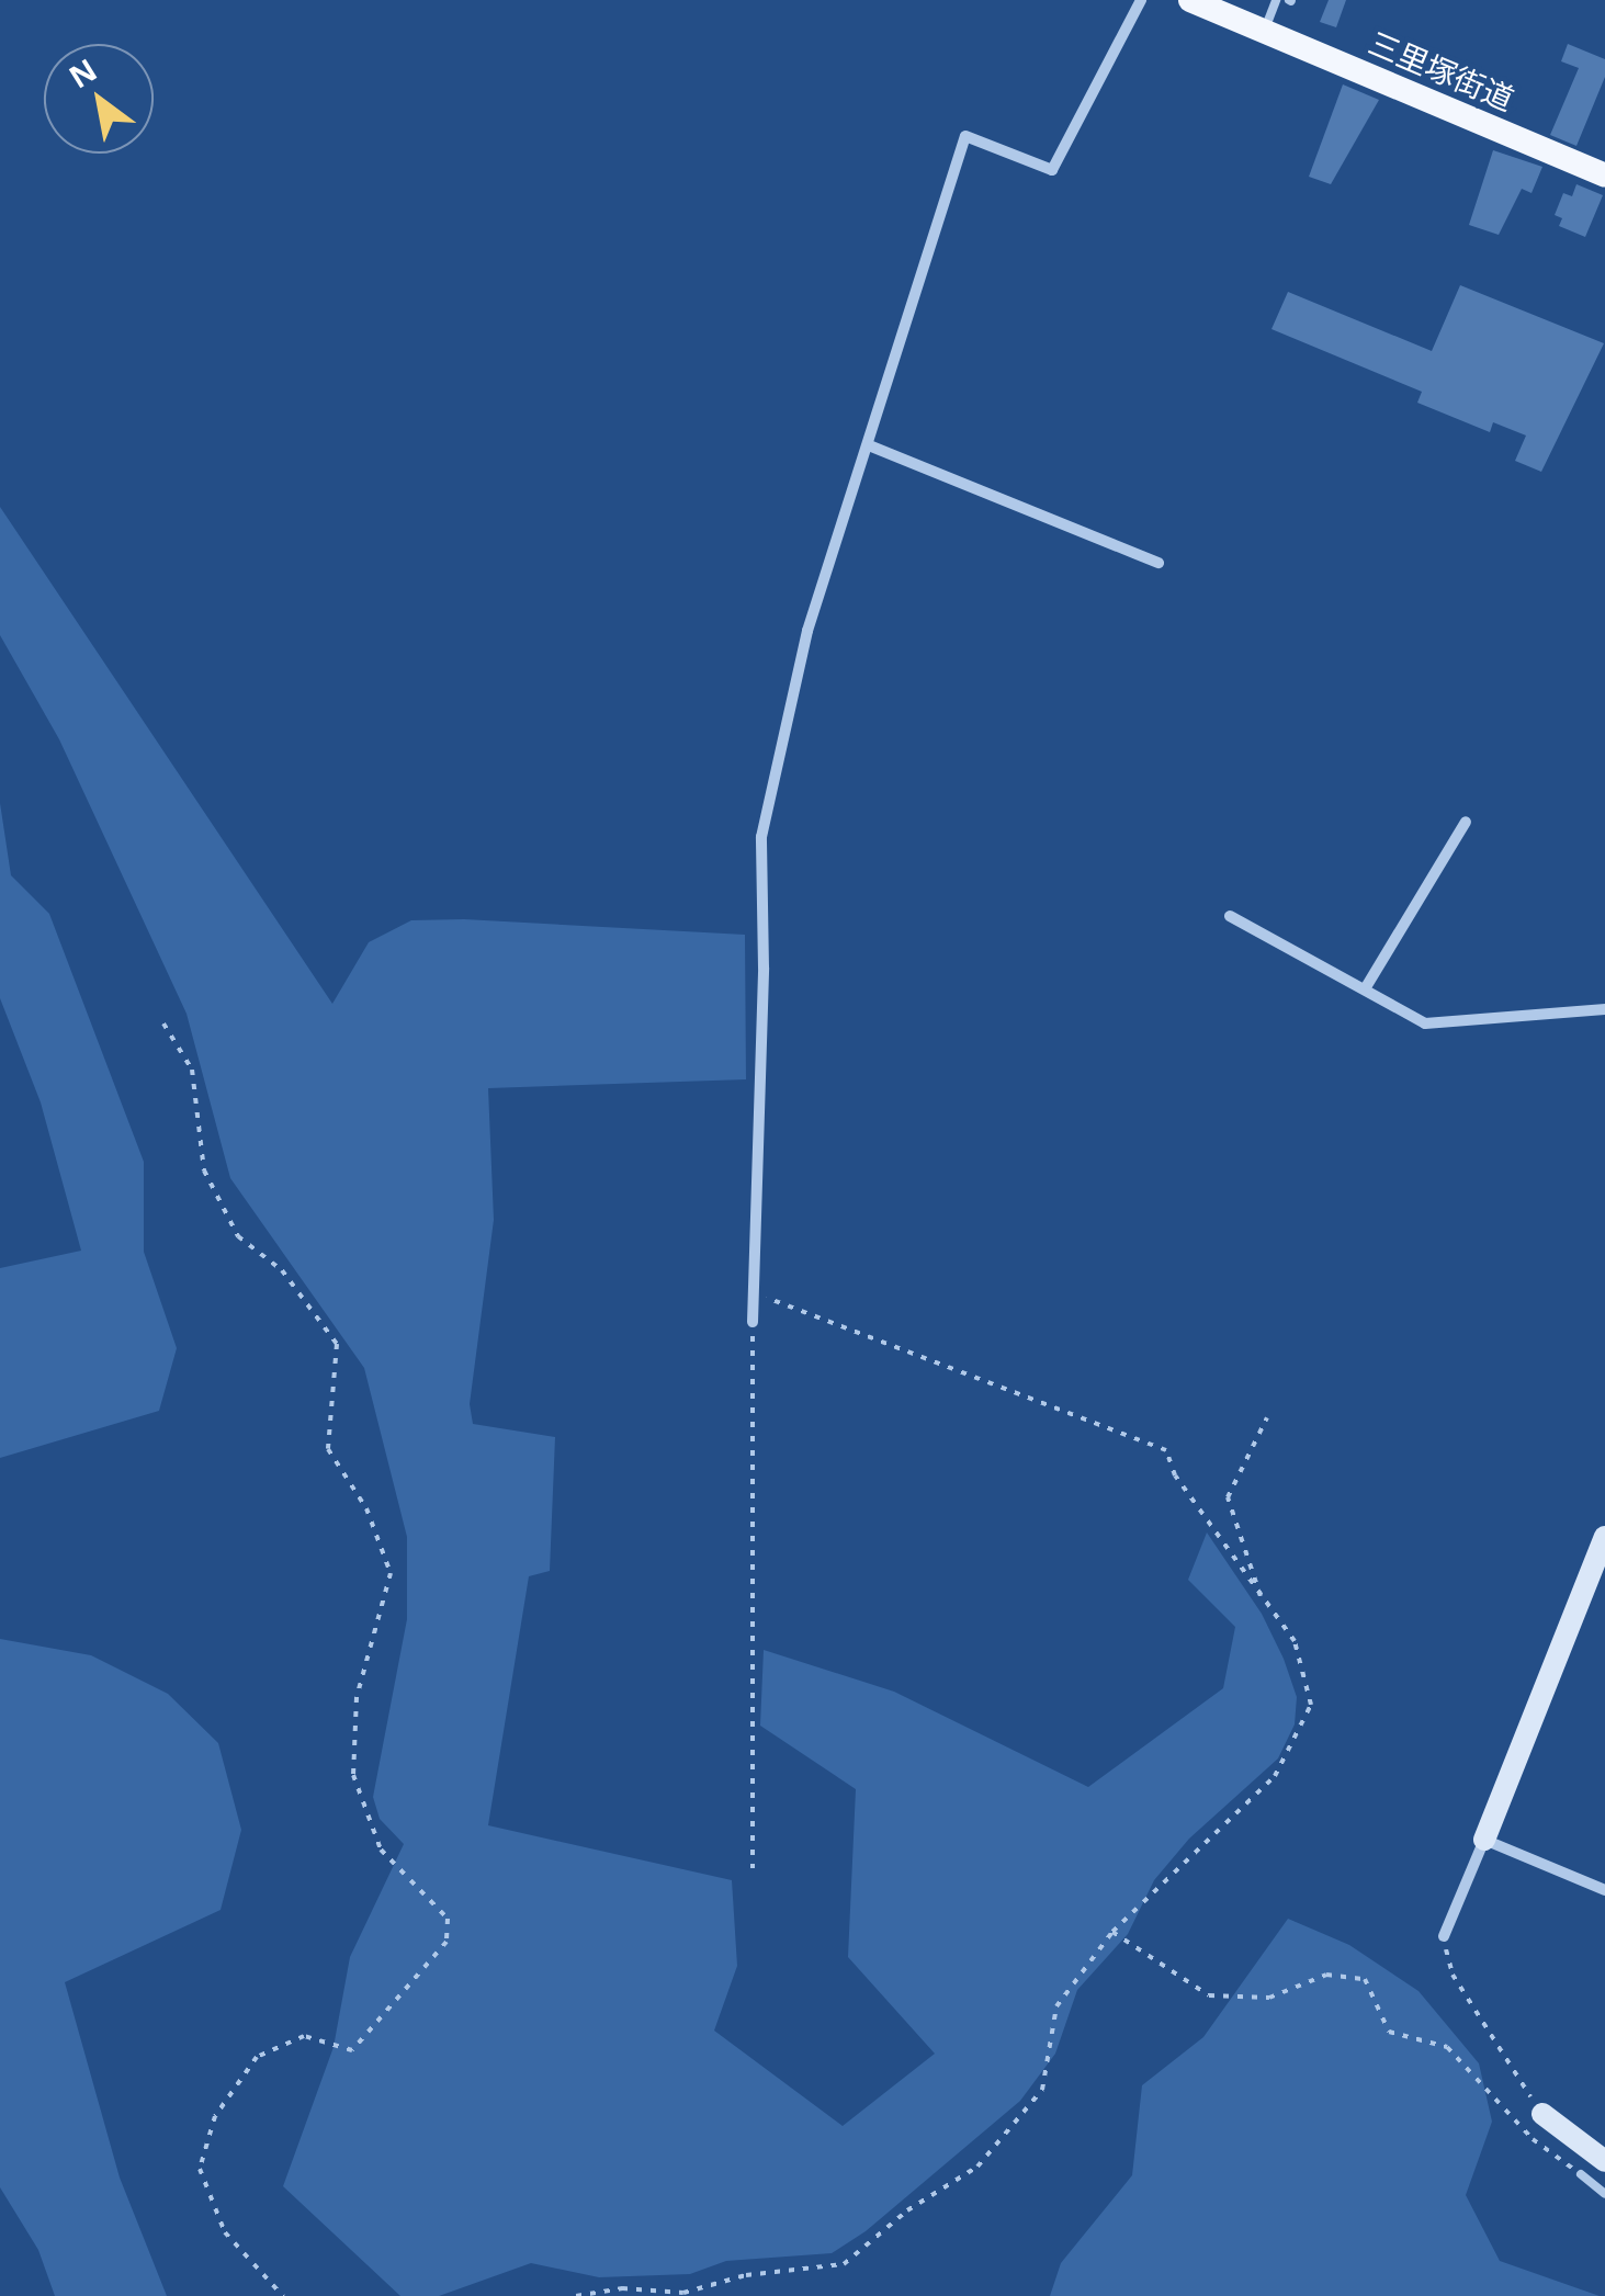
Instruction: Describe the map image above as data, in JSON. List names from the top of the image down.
{
  "streets": {
    "main road": ["三里塚街道"]
  },
  "north": "top left"
}
